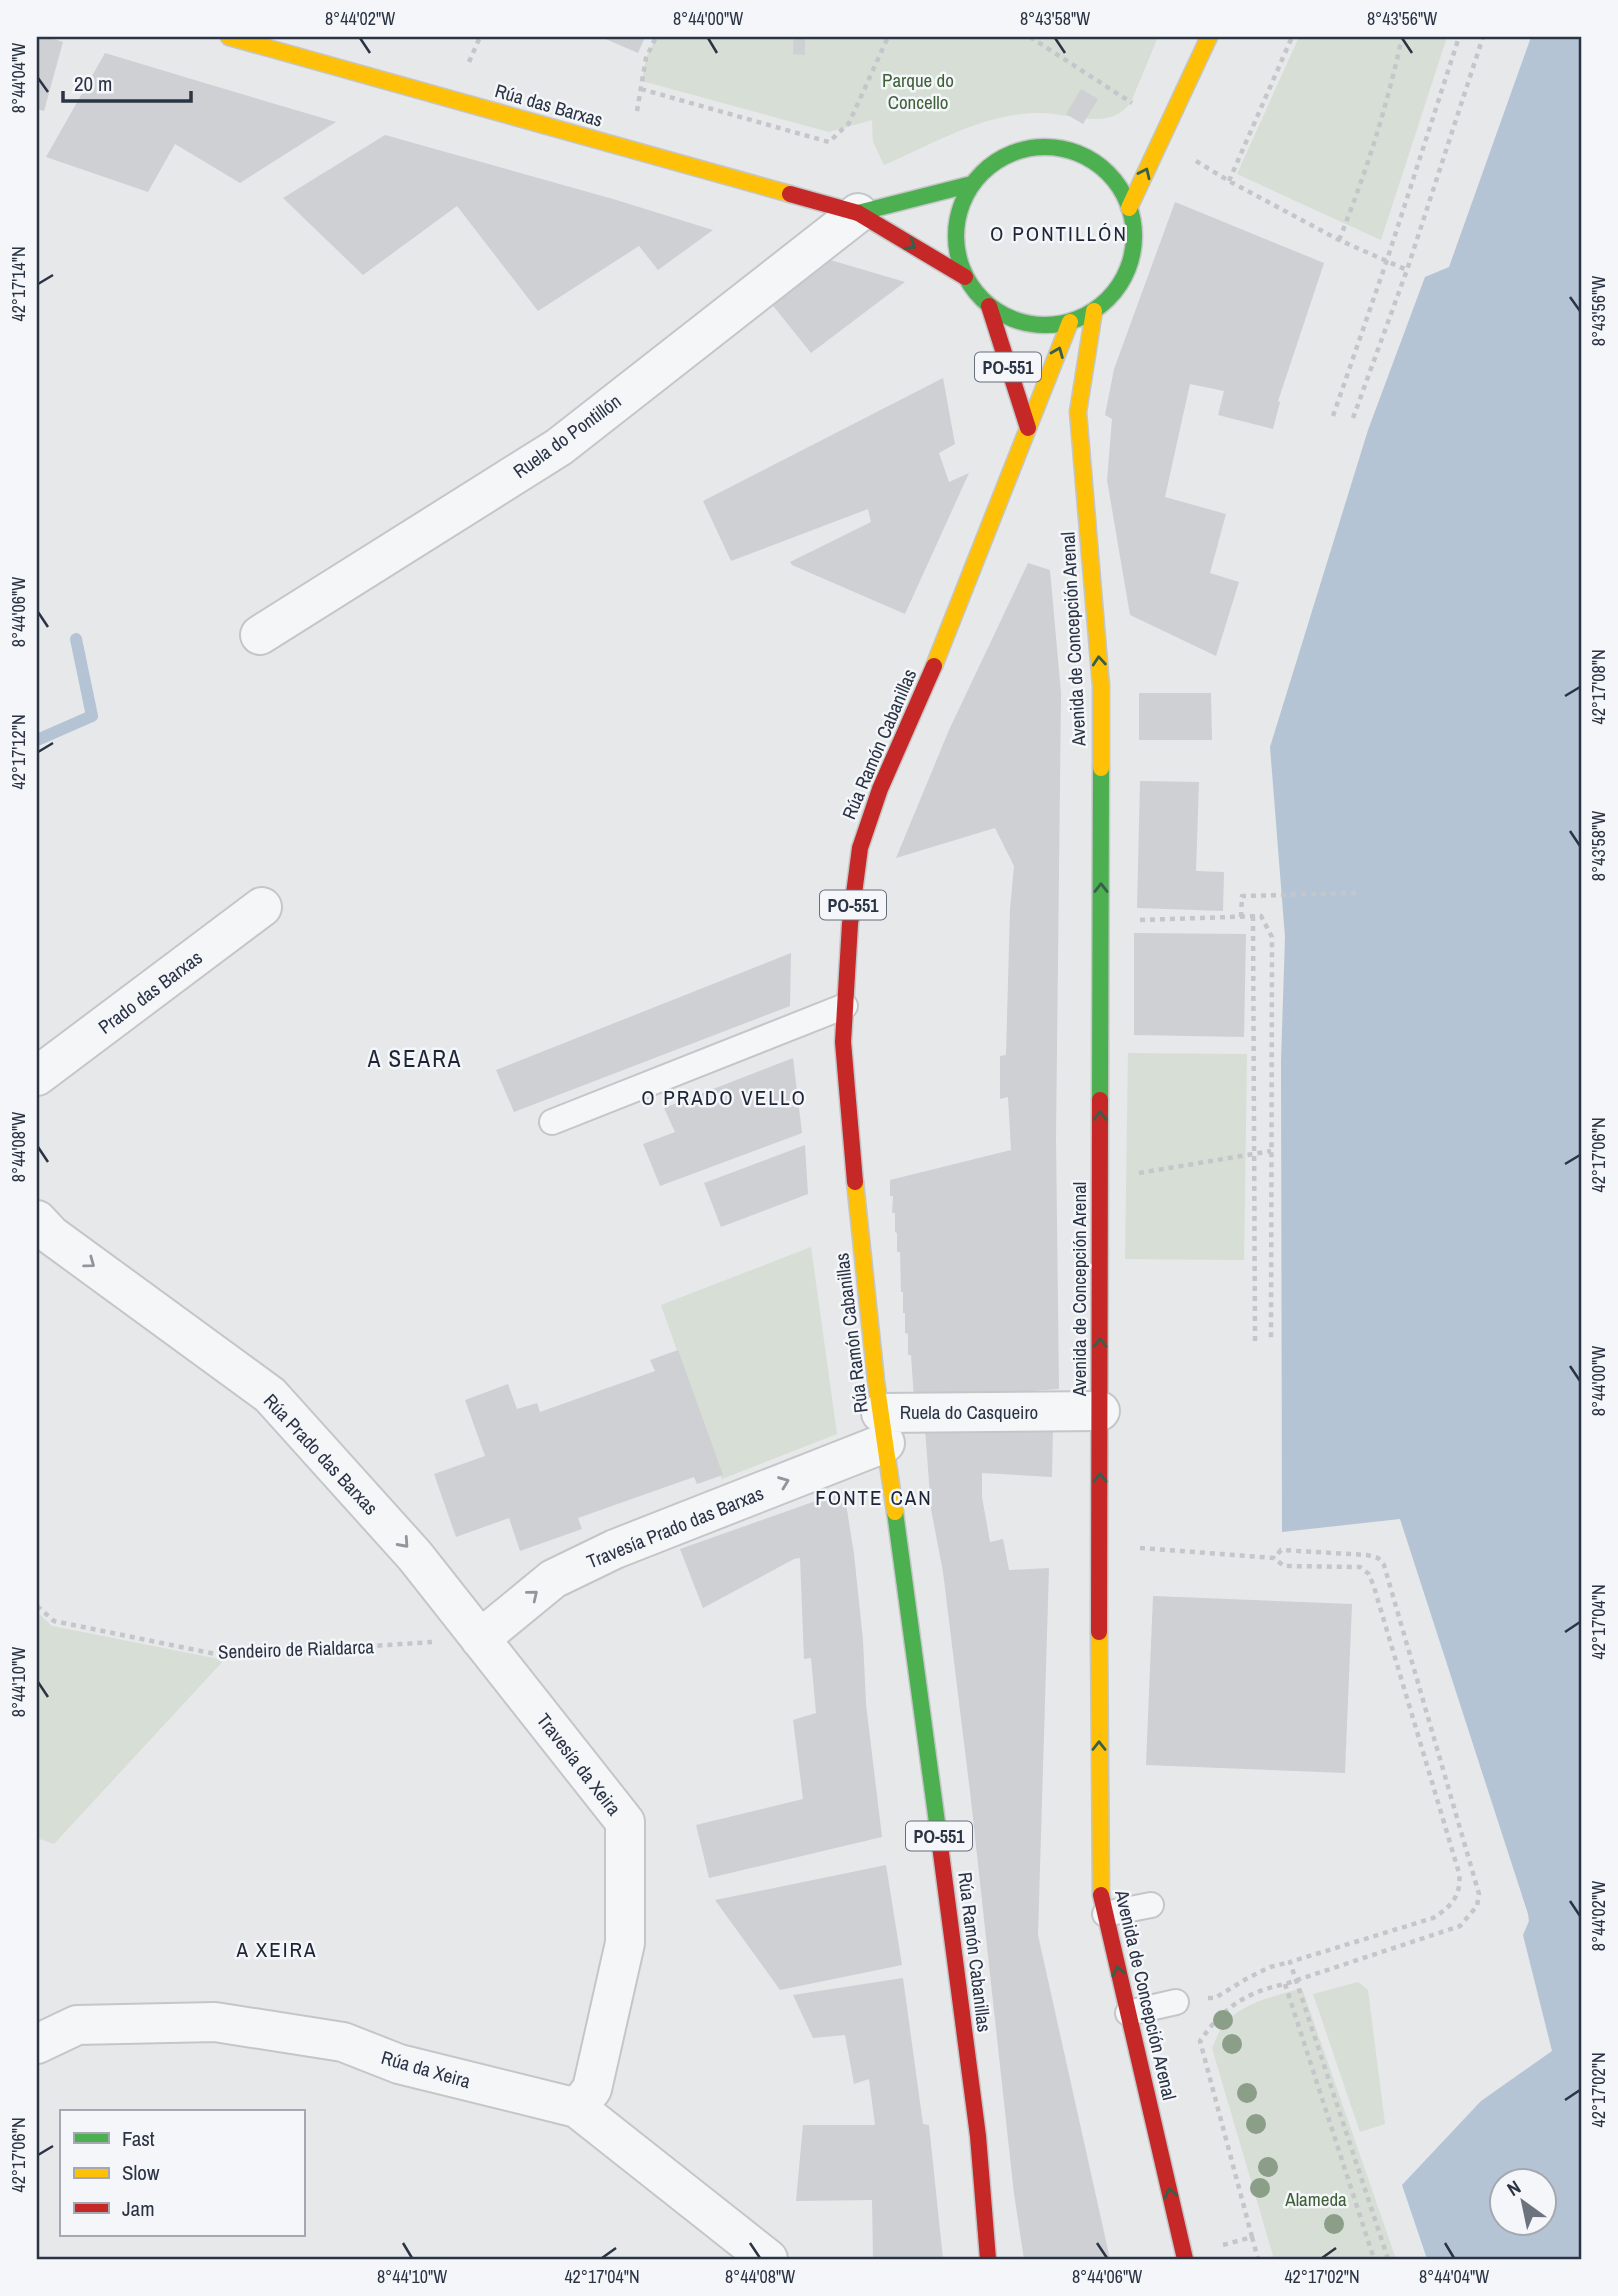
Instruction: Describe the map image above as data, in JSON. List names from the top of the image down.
{
  "streets": {
    "main road": [
      "Rúa das Barxas",
      "PO-551",
      "Avenida de Concepción Arenal",
      "Rúa Ramón Cabanillas"
    ],
    "street": [
      "Ruela do Pontillón",
      "Prado das Barxas",
      "Ruela do Casqueiro",
      "Rúa Prado das Barxas",
      "Travesía Prado das Barxas",
      "Travesía da Xeira",
      "Rúa da Xeira"
    ],
    "path": ["Sendeiro de Rialdarca"]
  },
  "crossings": [
    ["Rúa das Barxas", "PO-551"],
    ["Rúa das Barxas", "Ruela do Pontillón"],
    ["Rúa das Barxas", "Avenida de Concepción Arenal"],
    ["Rúa das Barxas", "Rúa Ramón Cabanillas"],
    ["PO-551", "Avenida de Concepción Arenal"],
    ["PO-551", "Rúa Ramón Cabanillas"],
    ["Avenida de Concepción Arenal", "Rúa Ramón Cabanillas"],
    ["Avenida de Concepción Arenal", "Ruela do Casqueiro"],
    ["Rúa Ramón Cabanillas", "Ruela do Casqueiro"],
    ["Rúa Ramón Cabanillas", "Travesía Prado das Barxas"],
    ["Ruela do Casqueiro", "Travesía Prado das Barxas"],
    ["Rúa Prado das Barxas", "Travesía Prado das Barxas"],
    ["Rúa Prado das Barxas", "Sendeiro de Rialdarca"],
    ["Rúa Prado das Barxas", "Travesía da Xeira"],
    ["Travesía Prado das Barxas", "Sendeiro de Rialdarca"],
    ["Travesía Prado das Barxas", "Travesía da Xeira"],
    ["Sendeiro de Rialdarca", "Travesía da Xeira"],
    ["Travesía da Xeira", "Rúa da Xeira"]
  ],
  "one_way": ["Avenida de Concepción Arenal", "Rúa Prado das Barxas", "Travesía Prado das Barxas"],
  "districts": [
    "O PONTILLÓN",
    "A SEARA",
    "O PRADO VELLO",
    "FONTE CAN",
    "A XEIRA"
  ],
  "parks": ["Parque do Concello", "Alameda"],
  "legend": ["Fast", "Slow", "Jam"],
  "scale_bar": "20 m",
  "north": "top left",
  "coordinates": [
    "8°44'02\"W",
    "8°44'00\"W",
    "8°43'58\"W",
    "8°43'56\"W",
    "8°44'04\"W",
    "42°17'14\"N",
    "8°44'06\"W",
    "42°17'08\"N",
    "42°17'12\"N",
    "8°44'08\"W",
    "42°17'06\"N",
    "42°17'04\"N",
    "8°44'10\"W",
    "42°17'02\"N"
  ]
}
